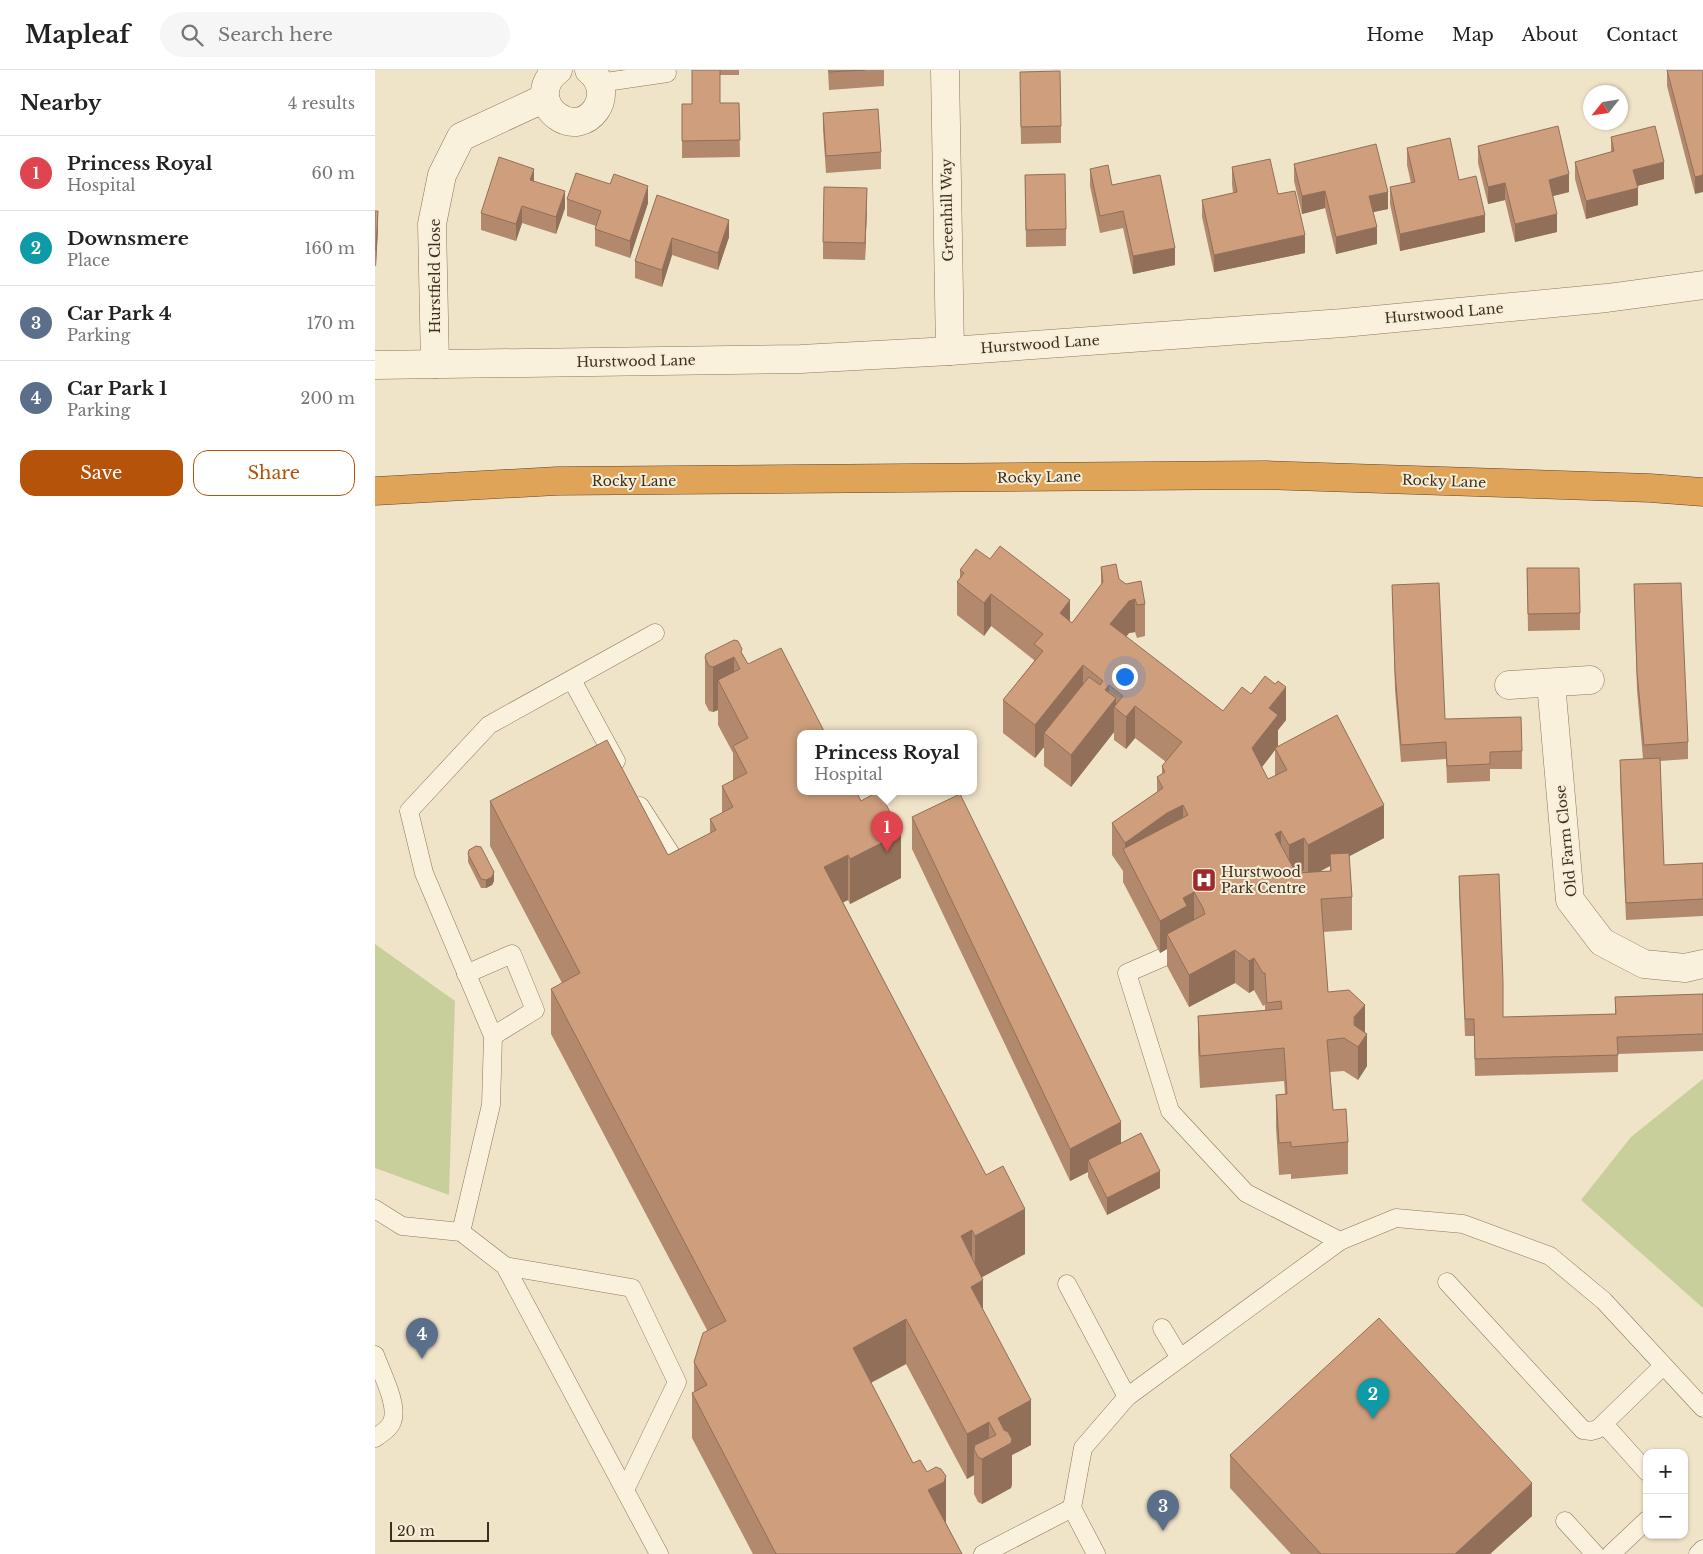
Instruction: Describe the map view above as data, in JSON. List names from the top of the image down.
{
  "streets": {
    "highway": ["Rocky Lane"],
    "street": [
      "Greenhill Way",
      "Hurstfield Close",
      "Hurstwood Lane",
      "Old Farm Close"
    ]
  },
  "crossings": [
    ["Greenhill Way", "Hurstwood Lane"],
    ["Hurstfield Close", "Hurstwood Lane"]
  ],
  "places": {
    "hospital": ["Hurstwood Park Centre"]
  },
  "scale_bar": "20 m",
  "north": "bottom left",
  "page": {
    "header": "Mapleaf",
    "search": "Search here",
    "nav": [
      "Home",
      "Map",
      "About",
      "Contact"
    ],
    "heading": ["Nearby", "4 results"],
    "list": [
      {
        "mark": "1",
        "name": "Princess Royal",
        "note": "Hospital",
        "value": "60 m"
      },
      {
        "mark": "2",
        "name": "Downsmere",
        "note": "Place",
        "value": "160 m"
      },
      {
        "mark": "3",
        "name": "Car Park 4",
        "note": "Parking",
        "value": "170 m"
      },
      {
        "mark": "4",
        "name": "Car Park 1",
        "note": "Parking",
        "value": "200 m"
      }
    ],
    "buttons": ["Save", "Share"],
    "popup": ["Princess Royal", "Hospital"],
    "pins": [
      "1",
      "4",
      "2",
      "3"
    ],
    "map_buttons": ["+", "−"],
    "scale": "20 m"
  }
}
